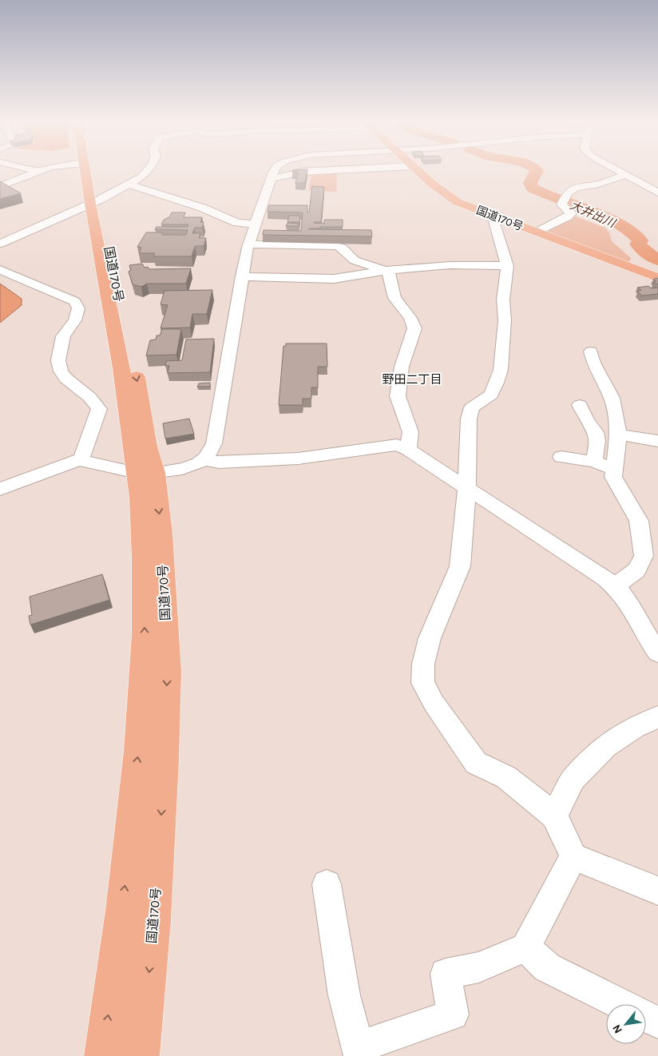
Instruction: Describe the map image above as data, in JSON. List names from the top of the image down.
{
  "streets": {
    "highway": ["国道170号"]
  },
  "districts": ["野田二丁目"],
  "water": ["大井出川"],
  "north": "bottom left"
}
